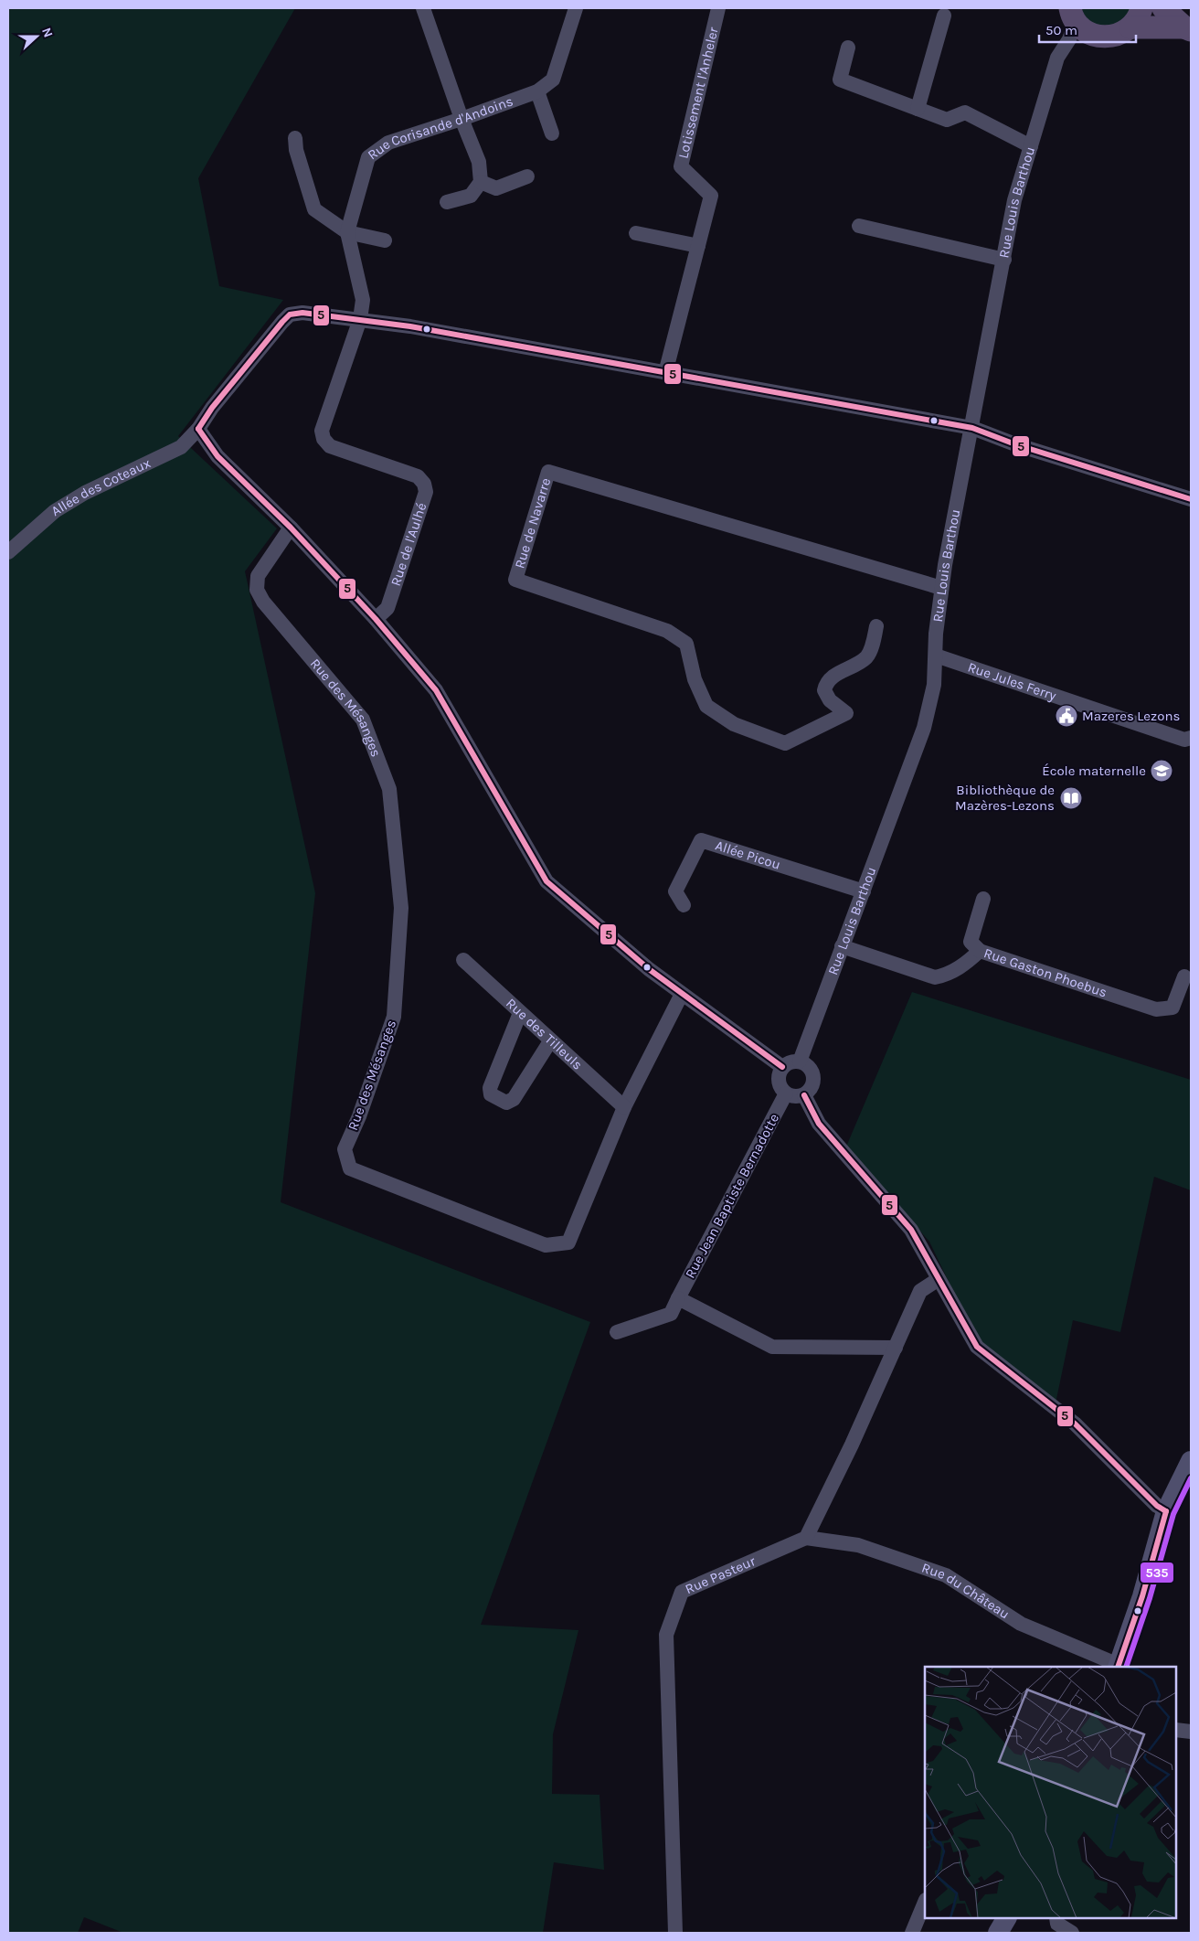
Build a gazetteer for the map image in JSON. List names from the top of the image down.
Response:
{
  "streets": {
    "street": [
      "Lotissement l'Anheler",
      "Rue Corisande d'Andoins",
      "Rue Louis Barthou",
      "Allée des Coteaux",
      "Rue de Navarre",
      "Rue de l'Aulhé",
      "Rue Jules Ferry",
      "Rue des Mésanges",
      "Allée Picou",
      "Rue Gaston Phoebus",
      "Rue des Tilleuls",
      "Rue Jean Baptiste Bernadotte",
      "Rue Pasteur",
      "Rue du Château"
    ]
  },
  "crossings": [
    ["Rue Corisande d'Andoins", "Allée des Coteaux"],
    ["Rue Corisande d'Andoins", "Rue de l'Aulhé"],
    ["Rue Louis Barthou", "Rue de Navarre"],
    ["Rue Louis Barthou", "Rue Jules Ferry"],
    ["Rue Louis Barthou", "Allée Picou"],
    ["Rue Louis Barthou", "Rue Gaston Phoebus"],
    ["Rue Louis Barthou", "Rue Jean Baptiste Bernadotte"],
    ["Allée des Coteaux", "Rue de l'Aulhé"],
    ["Rue des Mésanges", "Rue des Tilleuls"],
    ["Rue Pasteur", "Rue du Château"]
  ],
  "places": {
    "public building": ["Mazeres Lezons"],
    "school or university": ["École maternelle"],
    "library": ["Bibliothèque de Mazères-Lezons"]
  },
  "lines": ["transit line 5", "transit line 535"],
  "scale_bar": "50 m",
  "north": "right"
}
